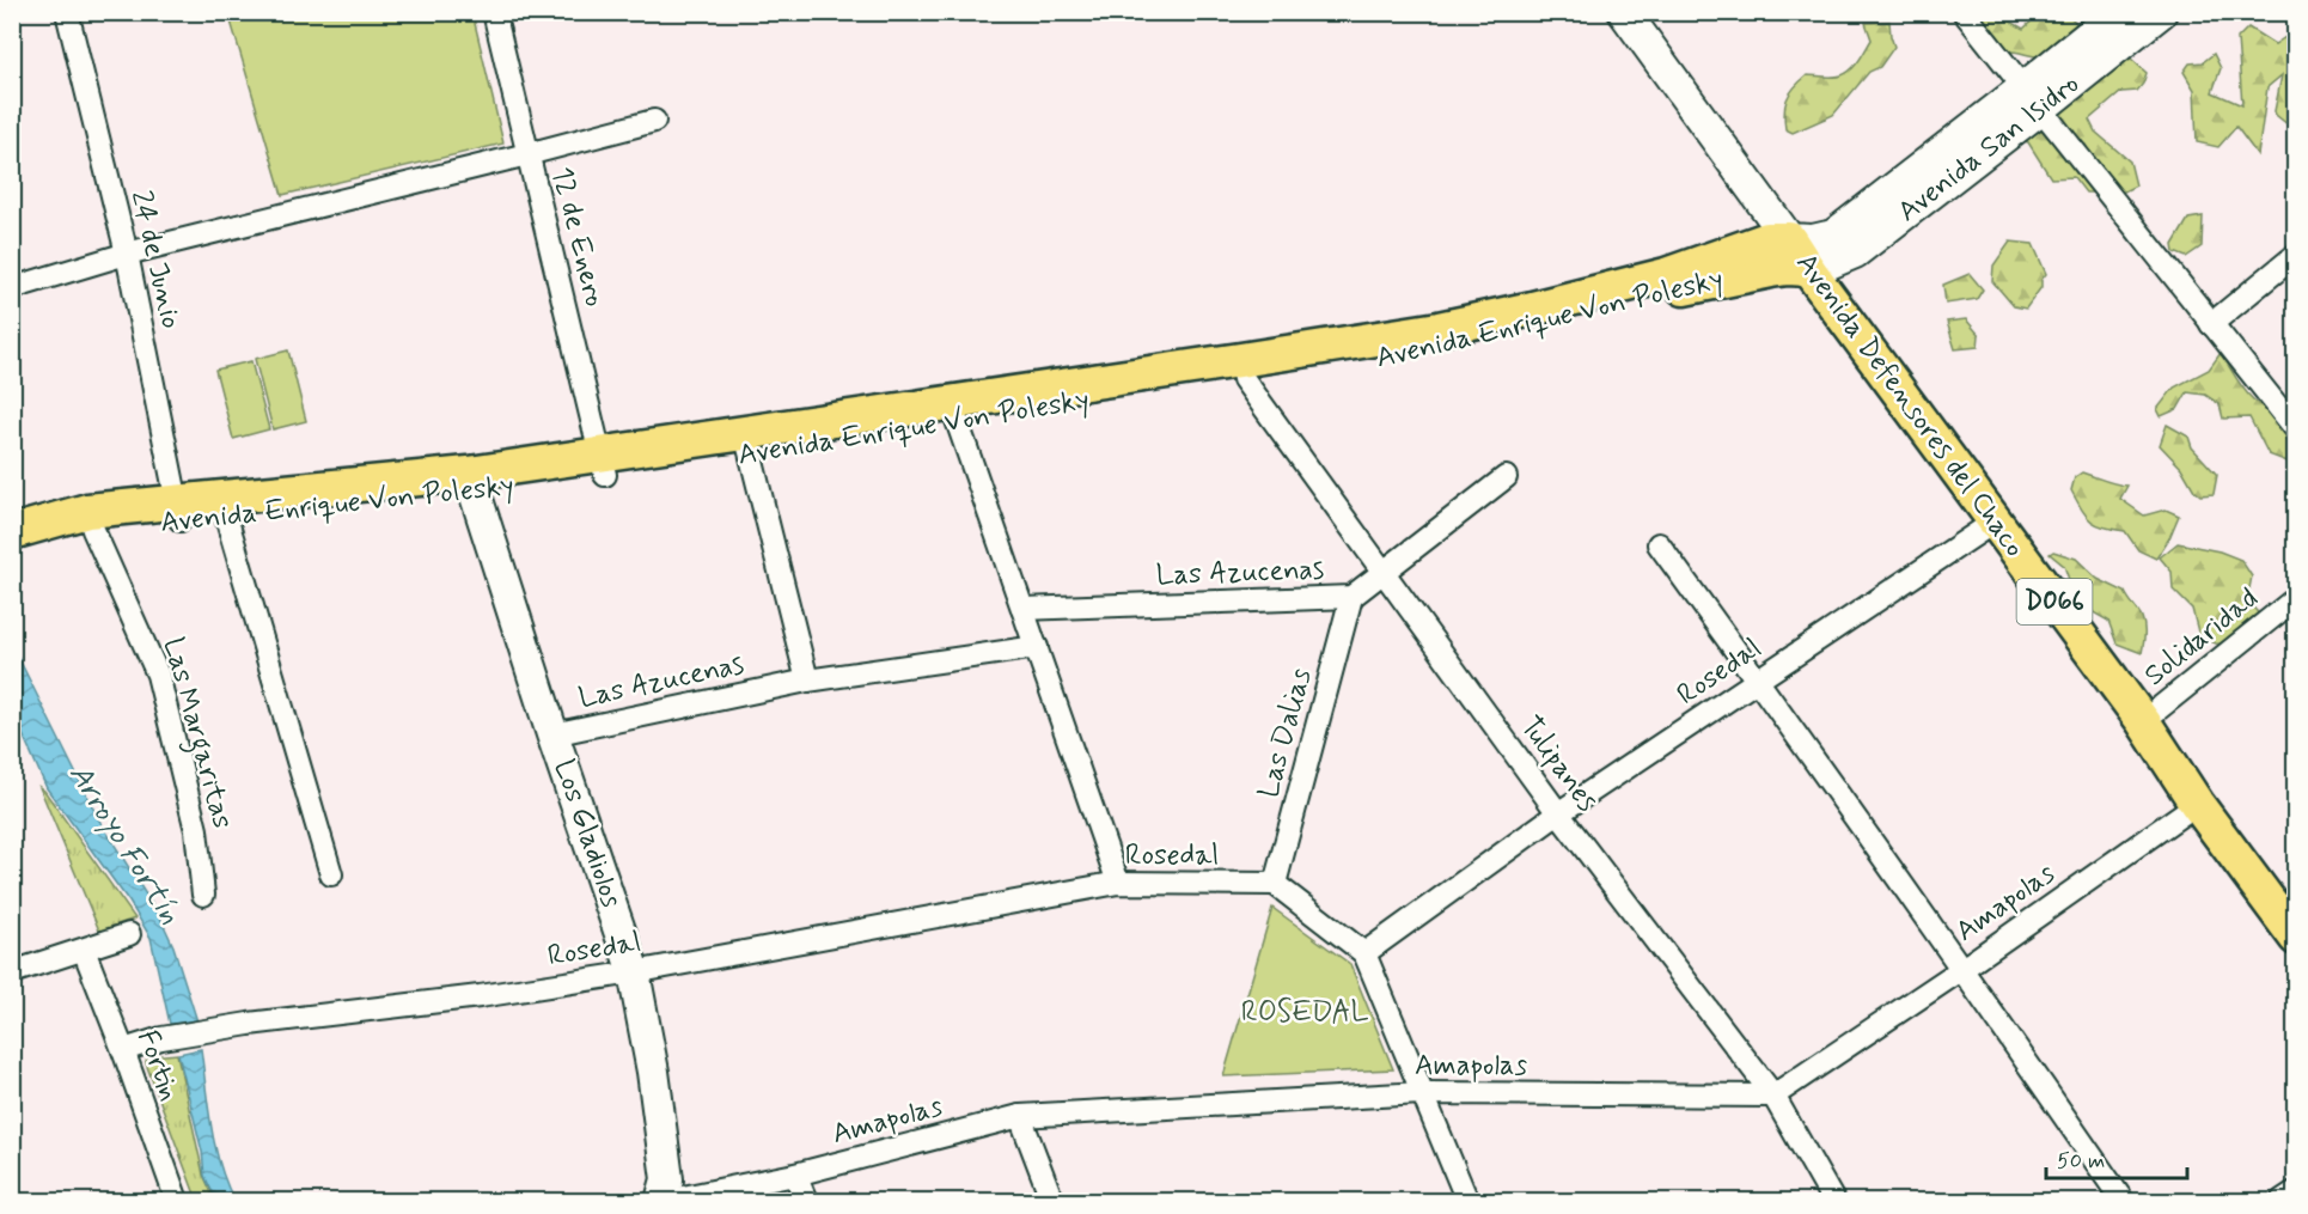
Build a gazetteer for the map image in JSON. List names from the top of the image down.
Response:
{
  "streets": {
    "main road": [
      "Avenida San Isidro",
      "Avenida Enrique Von Polesky",
      "Avenida Defensores del Chaco",
      "D066",
      "Los Gladiolos"
    ],
    "street": [
      "12 de Enero",
      "24 de Junio",
      "Las Azucenas",
      "Solidaridad",
      "Rosedal",
      "Las Margaritas",
      "Las Dalias",
      "Tulipanes",
      "Amapolas",
      "Fortin"
    ]
  },
  "crossings": [
    ["Avenida San Isidro", "Avenida Enrique Von Polesky"],
    ["Avenida San Isidro", "Avenida Defensores del Chaco"],
    ["12 de Enero", "Avenida Enrique Von Polesky"],
    ["24 de Junio", "Avenida Enrique Von Polesky"],
    ["Avenida Enrique Von Polesky", "Avenida Defensores del Chaco"],
    ["Avenida Enrique Von Polesky", "Las Margaritas"],
    ["Avenida Enrique Von Polesky", "Tulipanes"],
    ["Avenida Enrique Von Polesky", "Los Gladiolos"],
    ["Avenida Defensores del Chaco", "Solidaridad"],
    ["Avenida Defensores del Chaco", "Rosedal"],
    ["Avenida Defensores del Chaco", "Amapolas"],
    ["Las Azucenas", "Las Dalias"],
    ["Las Azucenas", "Tulipanes"],
    ["Las Azucenas", "Los Gladiolos"],
    ["Rosedal", "Las Dalias"],
    ["Rosedal", "Tulipanes"],
    ["Rosedal", "Los Gladiolos"],
    ["Rosedal", "Fortin"],
    ["Tulipanes", "Amapolas"],
    ["Los Gladiolos", "Amapolas"]
  ],
  "water": ["Arroyo Fortín"],
  "parks": ["ROSEDAL"],
  "scale_bar": "50 m"
}
